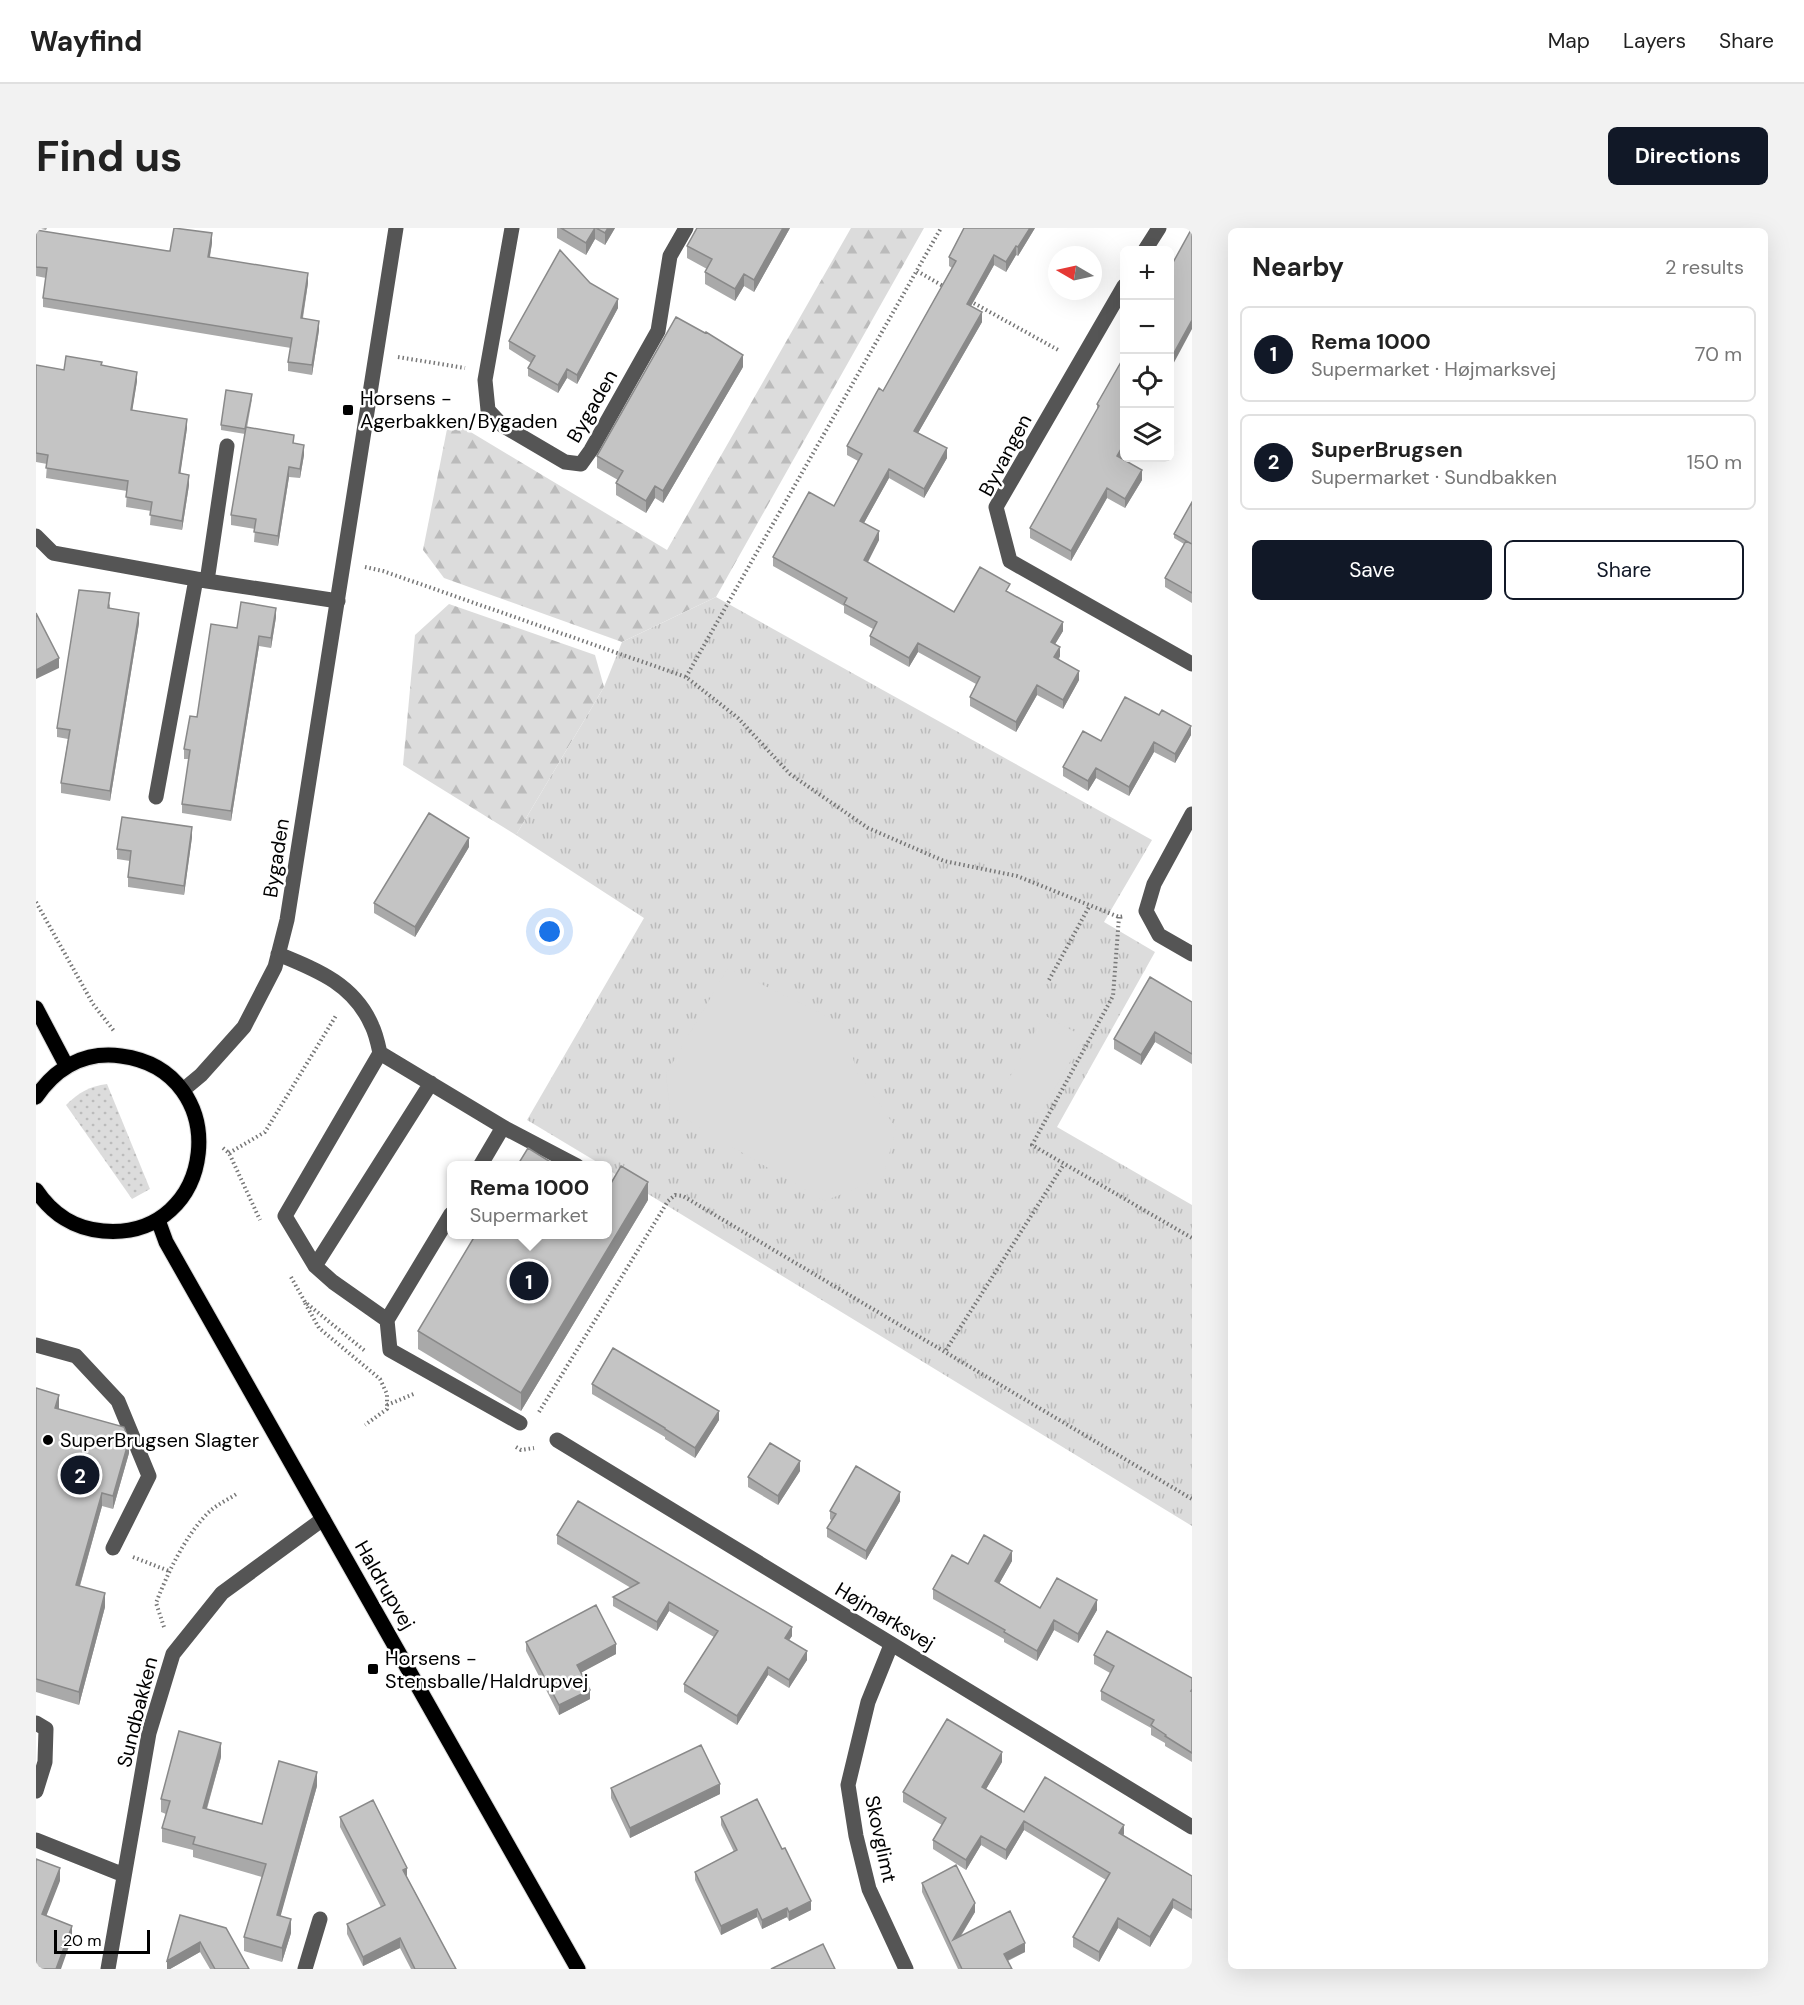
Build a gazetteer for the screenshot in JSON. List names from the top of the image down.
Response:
{
  "streets": {
    "main road": ["Haldrupvej"],
    "street": [
      "Bygaden",
      "Byvangen",
      "Højmarksvej",
      "Sundbakken",
      "Skovglimt"
    ]
  },
  "crossings": [
    ["Haldrupvej", "Sundbakken"],
    ["Højmarksvej", "Skovglimt"]
  ],
  "places": {
    "transit": ["Horsens - Agerbakken/Bygaden", "Horsens - Stensballe/Haldrupvej"],
    "other": ["SuperBrugsen Slagter"]
  },
  "scale_bar": "20 m",
  "north": "left",
  "page": {
    "header": "Wayfind",
    "nav": ["Map", "Layers", "Share"],
    "buttons": [
      "Directions",
      ["Save", "Share"]
    ],
    "title": "Find us",
    "heading": ["Nearby", "2 results"],
    "map_buttons": ["+", "−"],
    "list": [
      {
        "mark": "1",
        "name": "Rema 1000",
        "note": "Supermarket · Højmarksvej",
        "value": "70 m"
      },
      {
        "mark": "2",
        "name": "SuperBrugsen",
        "note": "Supermarket · Sundbakken",
        "value": "150 m"
      }
    ],
    "popup": ["Rema 1000", "Supermarket"],
    "pins": ["1", "2"],
    "scale": "20 m"
  }
}
